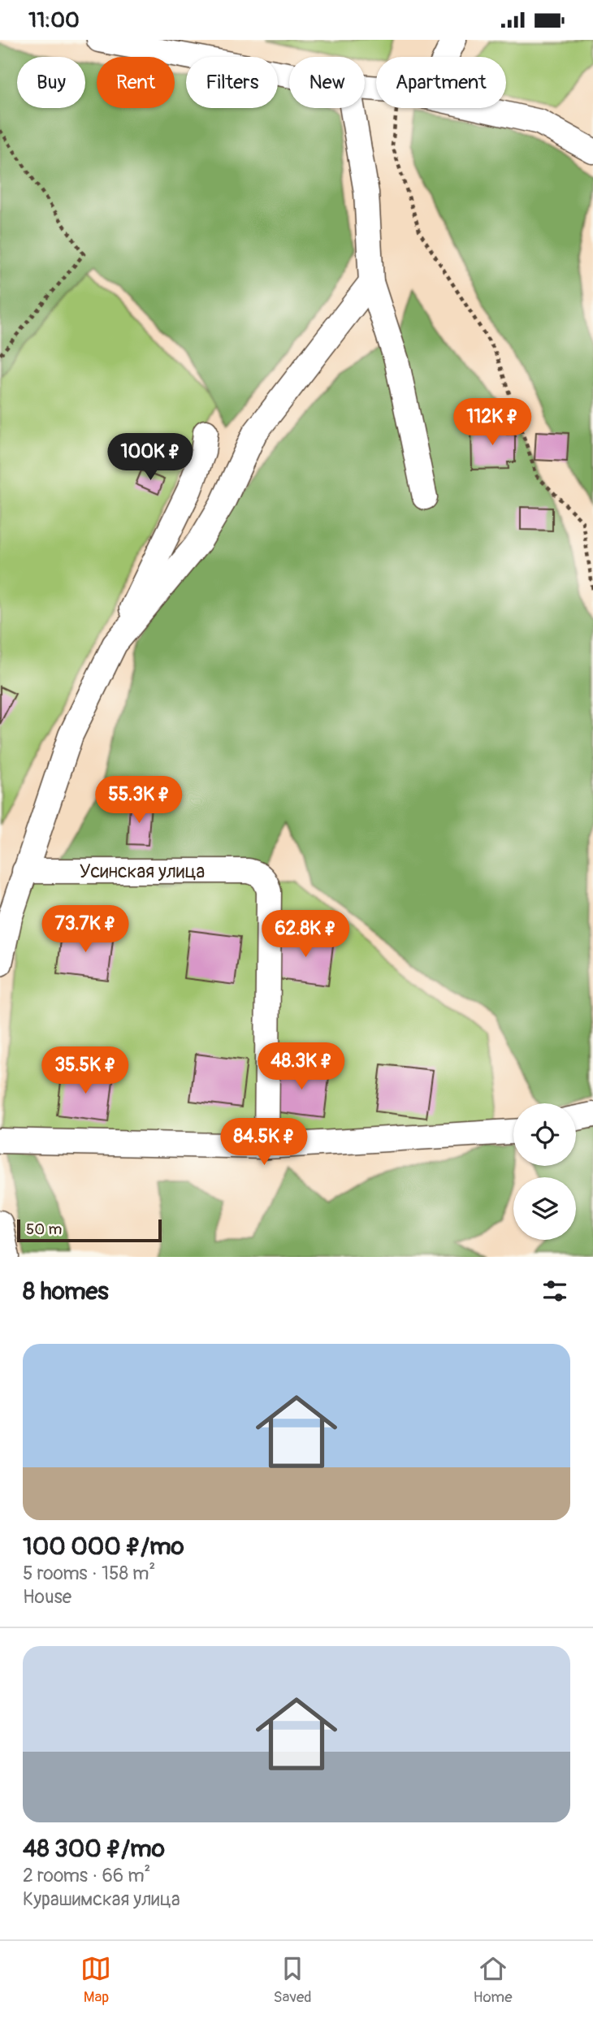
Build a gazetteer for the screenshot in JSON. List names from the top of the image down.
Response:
{
  "streets": {
    "street": ["Усинская улица"]
  },
  "scale_bar": "50 m",
  "page": {
    "status": "11:00",
    "chip": [
      "Buy",
      "Rent",
      "Filters",
      "New",
      "Apartment"
    ],
    "price": [
      "112K ₽",
      "100K ₽",
      "55.3K ₽",
      "73.7K ₽",
      "62.8K ₽",
      "48.3K ₽",
      "35.5K ₽",
      "84.5K ₽"
    ],
    "scale": "50 m",
    "heading": "8 homes",
    "list": [
      {
        "name": "100 000 ₽/mo",
        "note": "5 rooms · 158 m² · House"
      },
      {
        "name": "48 300 ₽/mo",
        "note": "2 rooms · 66 m² · Курашимская улица"
      }
    ],
    "tabs": ["Map", "Saved", "Home"]
  }
}
